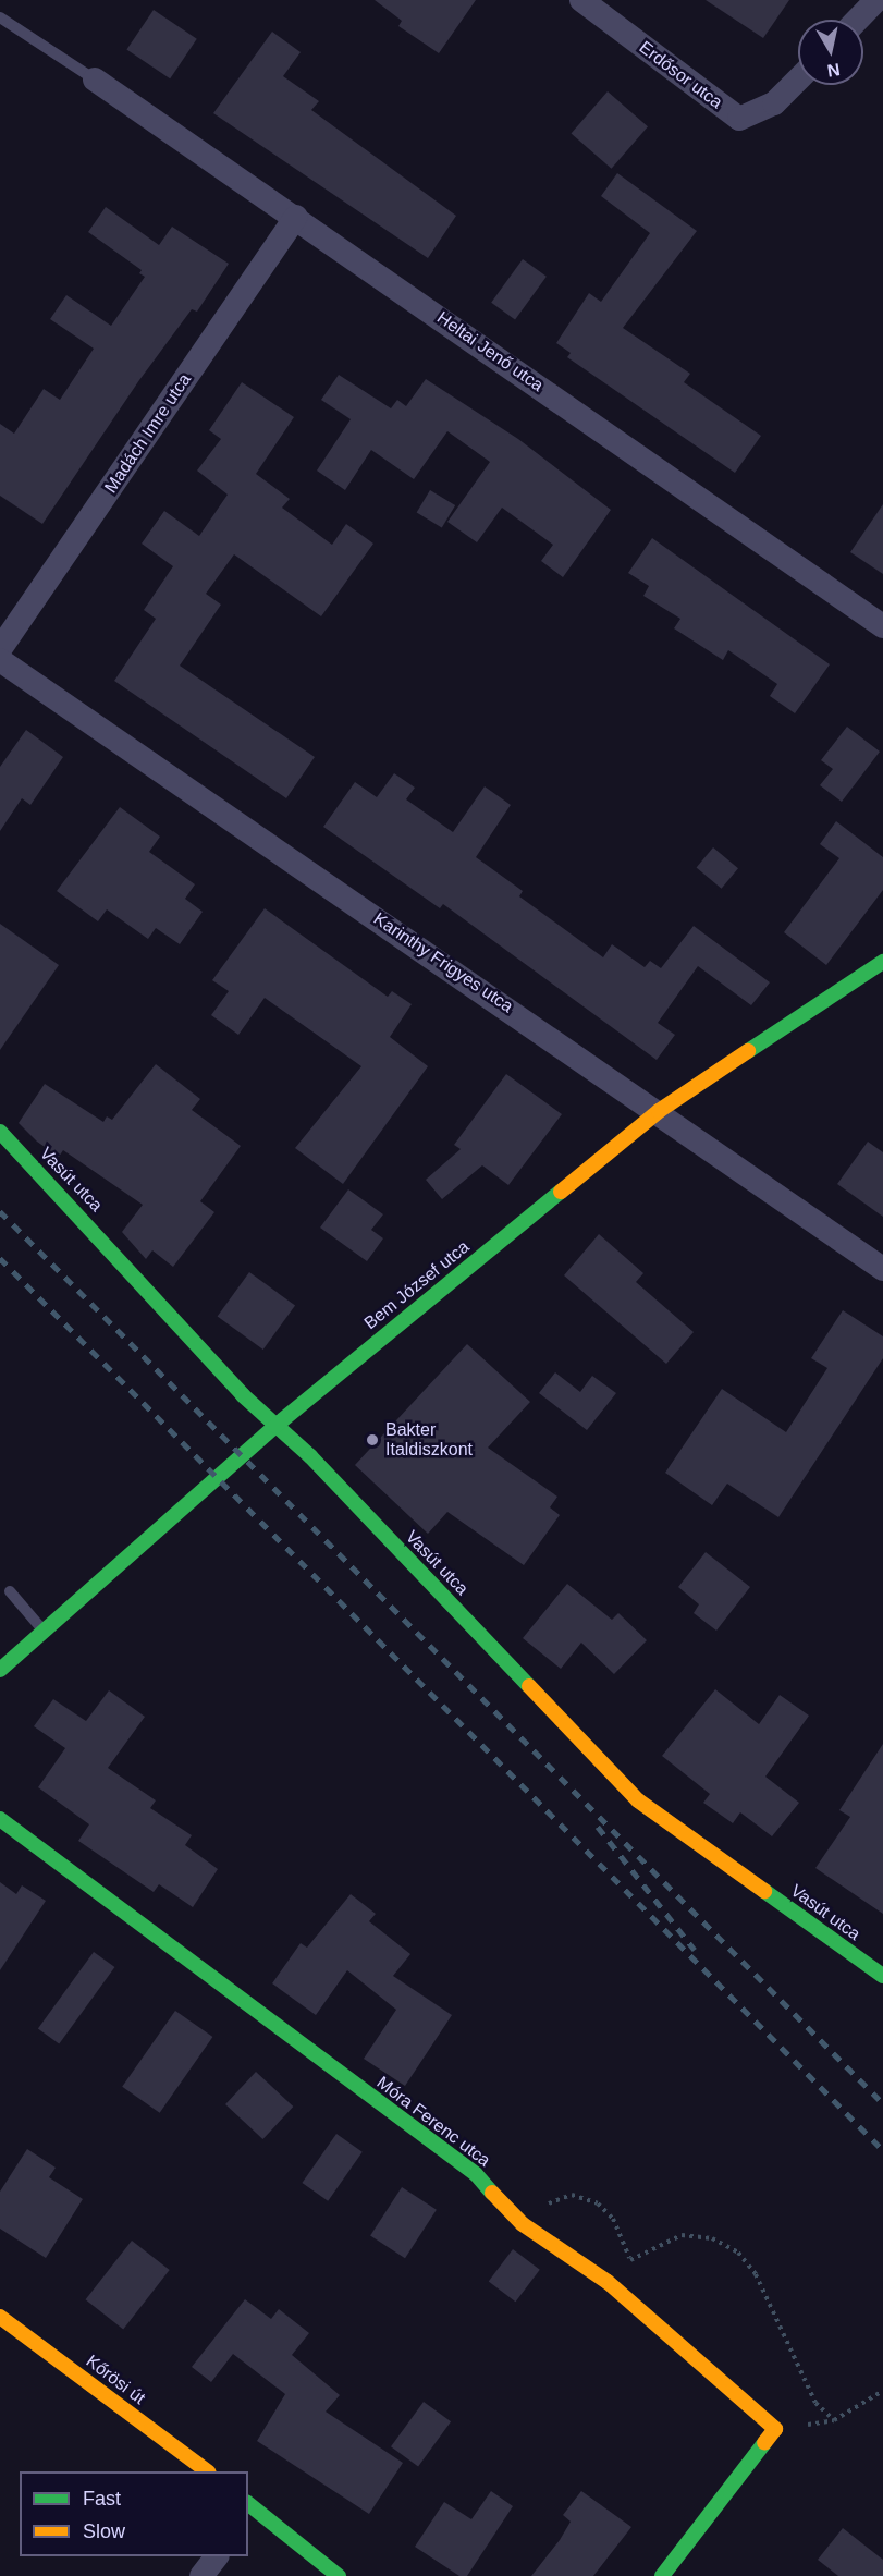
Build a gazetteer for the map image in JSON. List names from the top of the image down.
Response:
{
  "streets": {
    "street": [
      "Erdősor utca",
      "Heltai Jenő utca",
      "Madách Imre utca",
      "Karinthy Frigyes utca",
      "Vasút utca",
      "Bem József utca",
      "Móra Ferenc utca",
      "Kőrösi út"
    ]
  },
  "crossings": [
    ["Heltai Jenő utca", "Madách Imre utca"],
    ["Karinthy Frigyes utca", "Bem József utca"],
    ["Vasút utca", "Bem József utca"]
  ],
  "places": ["Bakter Italdiszkont"],
  "legend": ["Fast", "Slow"],
  "north": "bottom"
}
